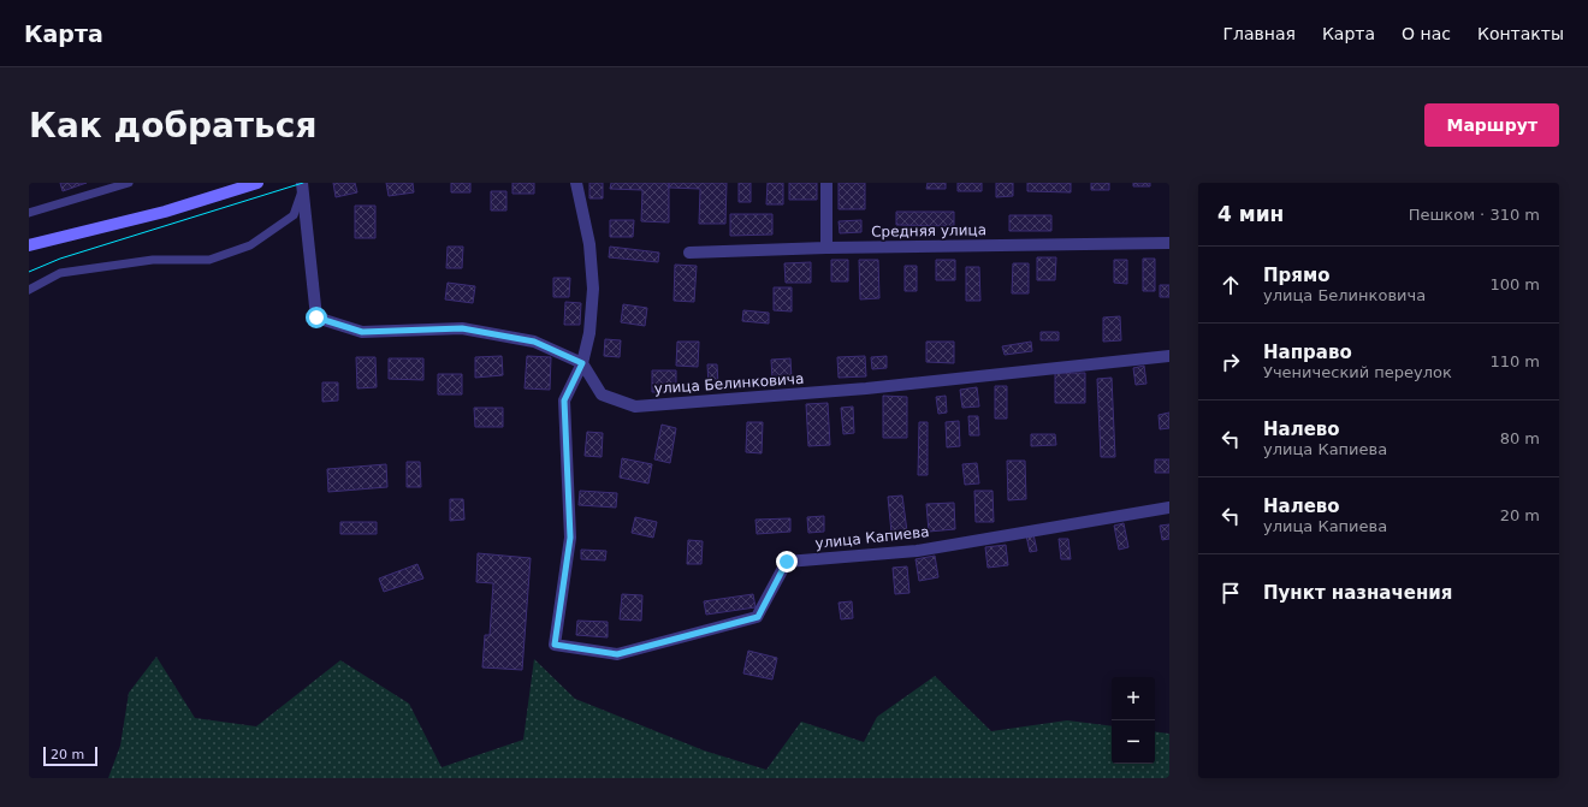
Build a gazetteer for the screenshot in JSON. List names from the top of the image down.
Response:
{
  "streets": {
    "street": ["Средняя улица", "улица Белинковича", "улица Капиева"]
  },
  "crossings": [
    ["улица Белинковича", "улица Капиева"]
  ],
  "scale_bar": "20 m",
  "page": {
    "header": "Карта",
    "nav": [
      "Главная",
      "Карта",
      "О нас",
      "Контакты"
    ],
    "buttons": "Маршрут",
    "title": "Как добраться",
    "heading": ["4 мин", "Пешком · 310 m"],
    "list": [
      ["Прямо", "улица Белинковича", "100 m"],
      ["Направо", "Ученический переулок", "110 m"],
      ["Налево", "улица Капиева", "80 m"],
      ["Налево", "улица Капиева", "20 m"],
      "Пункт назначения"
    ],
    "map_buttons": ["+", "−"],
    "scale": "20 m"
  }
}
